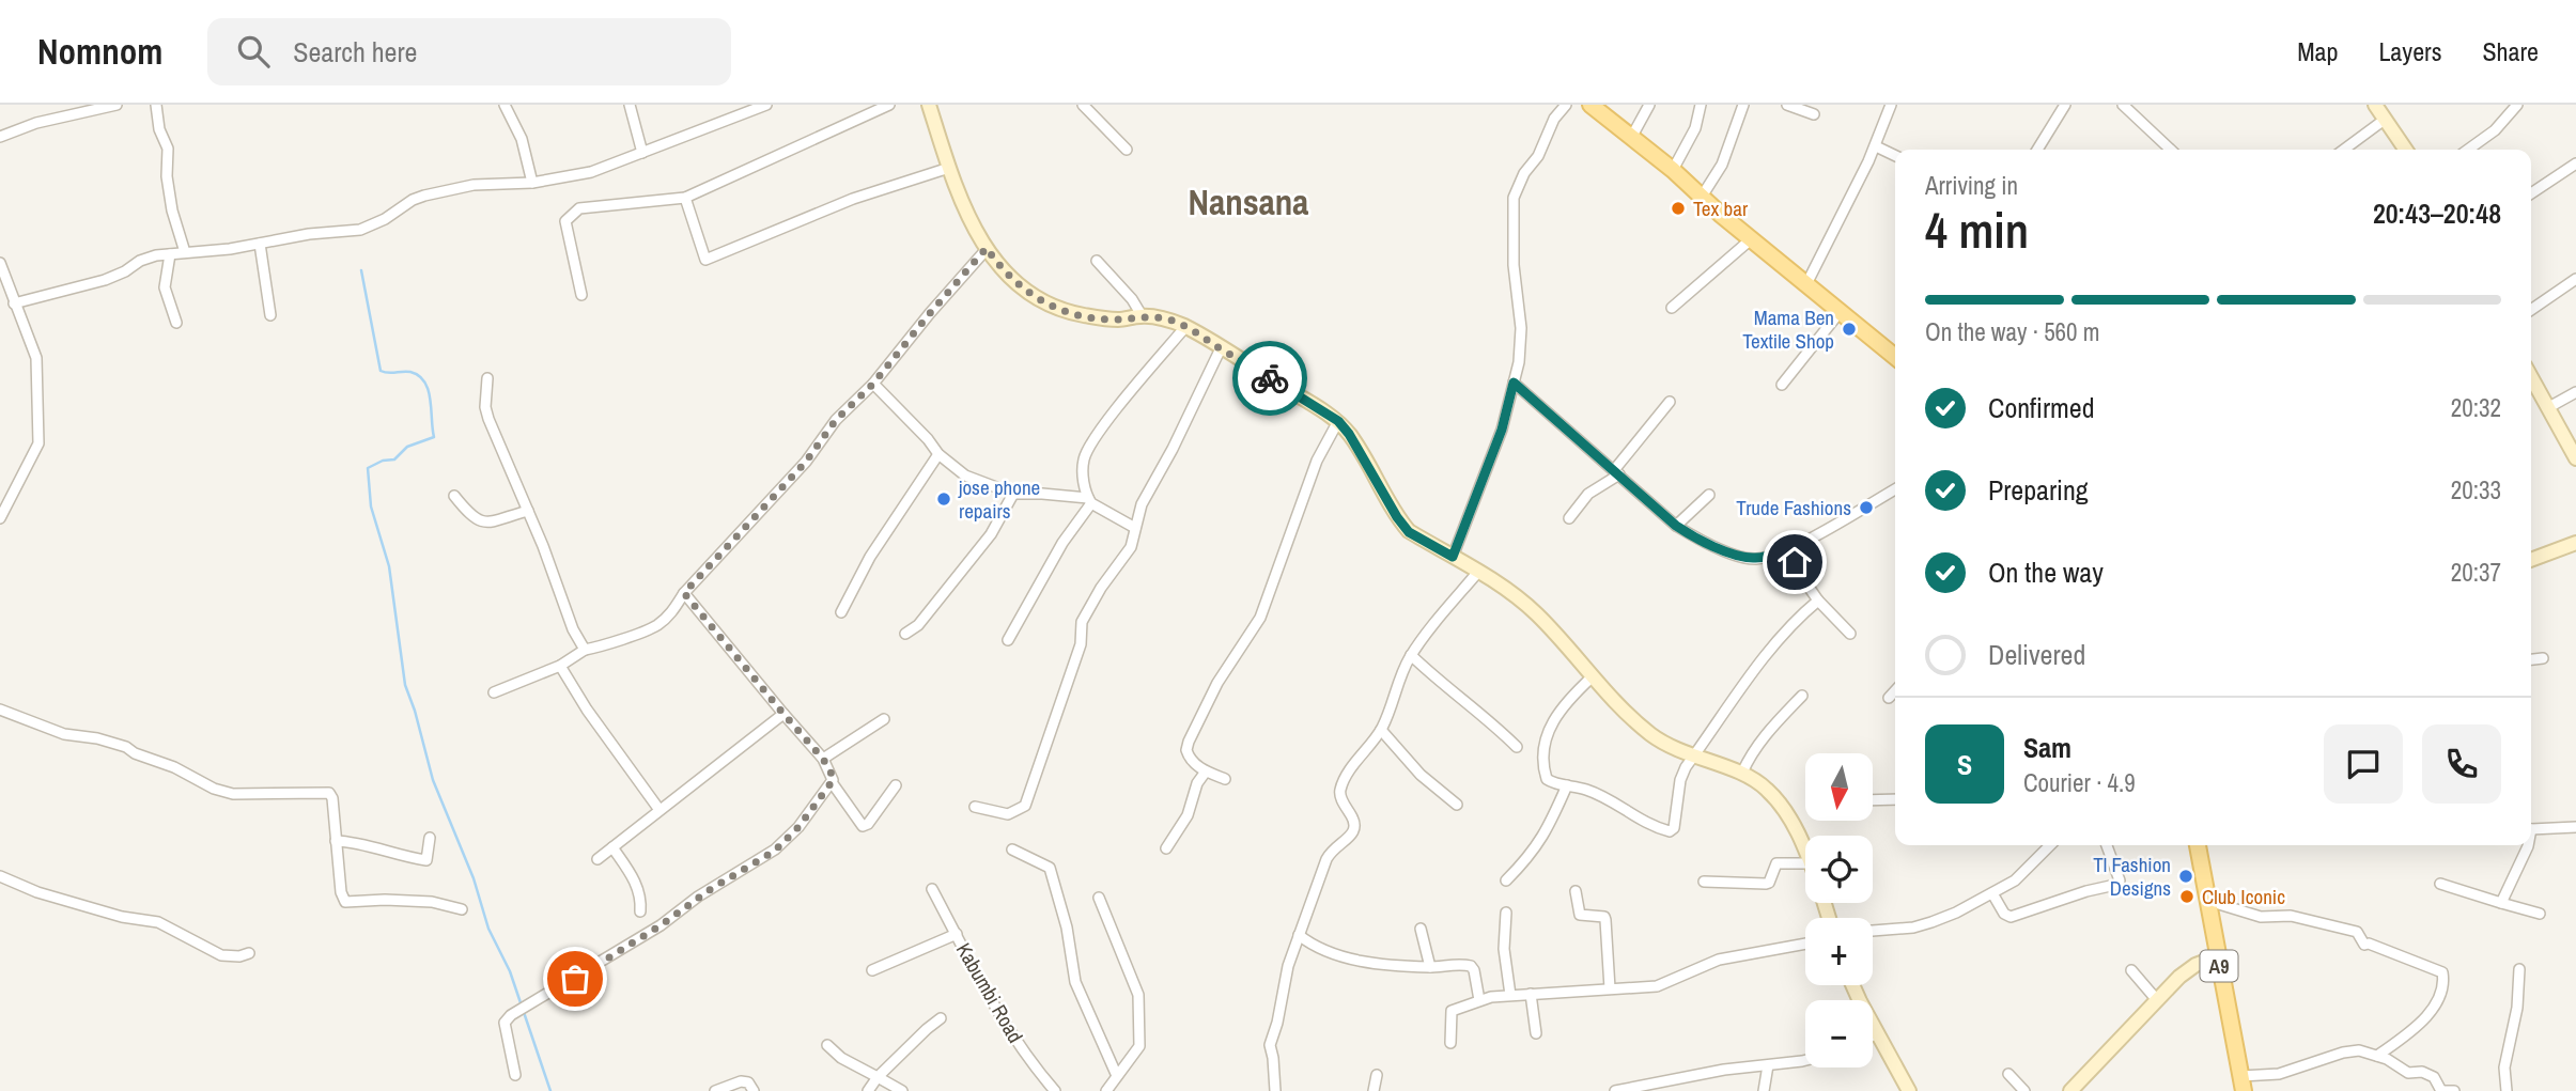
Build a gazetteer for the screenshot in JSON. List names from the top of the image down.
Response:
{
  "streets": {
    "main road": ["A9"],
    "street": ["Kabumbi Road"]
  },
  "districts": ["Nansana"],
  "places": [
    "Tex bar",
    "Mama Ben Textile Shop",
    "jose phone repairs",
    "Trude Fashions",
    "Tl Fashion Designs",
    "Club Iconic"
  ],
  "north": "bottom",
  "page": {
    "header": "Nomnom",
    "search": "Search here",
    "nav": ["Map", "Layers", "Share"],
    "heading": ["4 min", "Arriving in", "20:43–20:48"],
    "panel": ["Sam", "Courier · 4.9"],
    "bar": "On the way · 560 m",
    "list": [
      ["Confirmed", "20:32"],
      ["Preparing", "20:33"],
      ["On the way", "20:37"],
      "Delivered"
    ],
    "round": "S",
    "map_buttons": ["+", "−"]
  }
}
